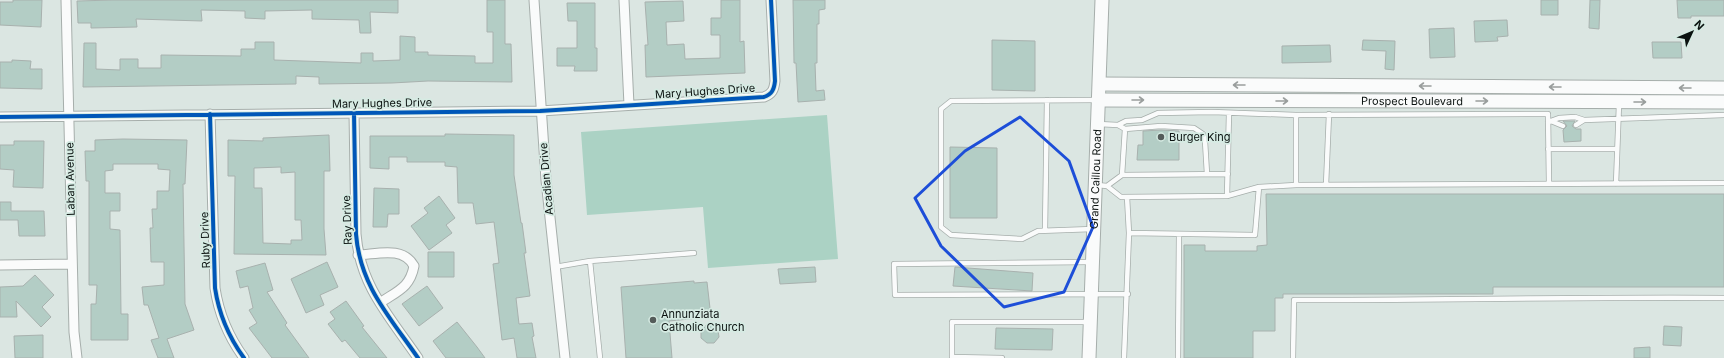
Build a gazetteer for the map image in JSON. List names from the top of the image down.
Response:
{
  "streets": {
    "main road": ["Prospect Boulevard", "Grand Caillou Road"],
    "street": [
      "Mary Hughes Drive",
      "Laban Avenue",
      "Acadian Drive",
      "Ray Drive",
      "Ruby Drive"
    ]
  },
  "crossings": [
    ["Mary Hughes Drive", "Laban Avenue"],
    ["Mary Hughes Drive", "Acadian Drive"],
    ["Mary Hughes Drive", "Ray Drive"],
    ["Mary Hughes Drive", "Ruby Drive"],
    ["Prospect Boulevard", "Grand Caillou Road"]
  ],
  "places": ["Burger King", "Annunziata Catholic Church"],
  "north": "top right"
}
